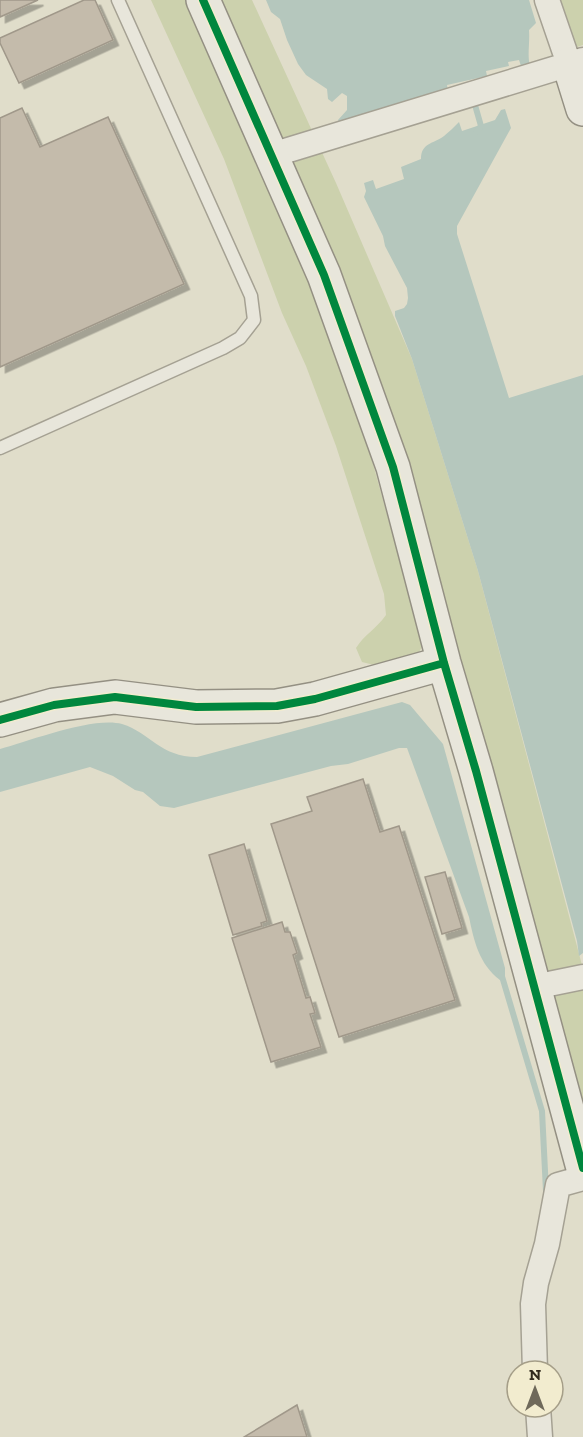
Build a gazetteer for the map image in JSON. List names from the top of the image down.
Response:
{
  "north": "top"
}
